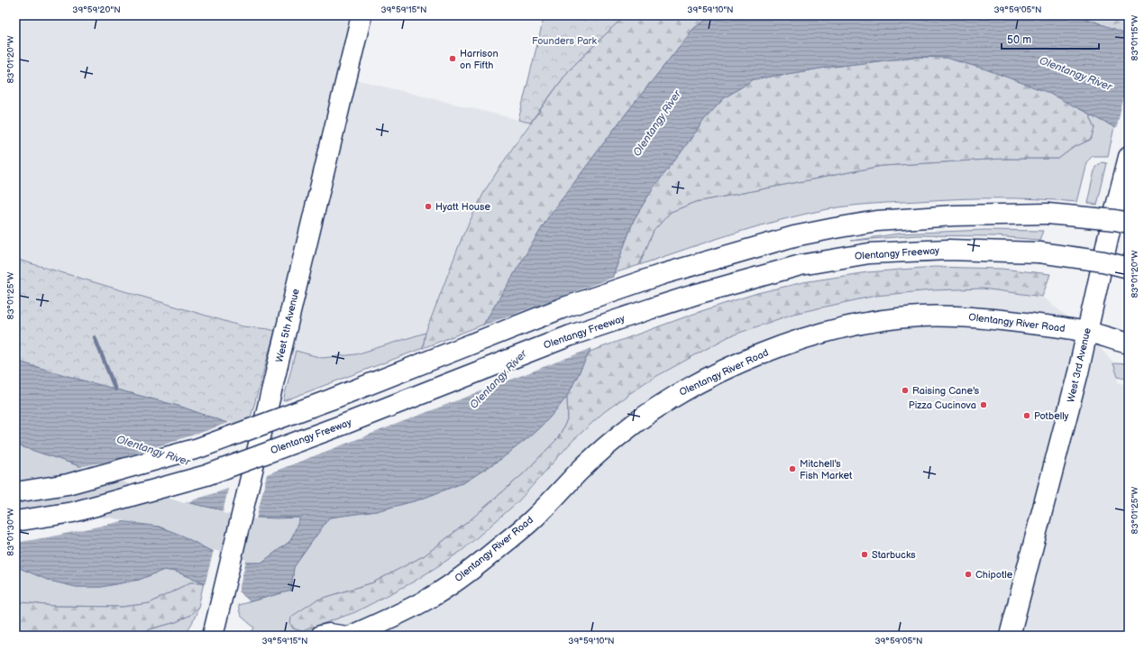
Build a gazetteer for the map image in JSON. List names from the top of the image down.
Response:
{
  "streets": {
    "main road": [
      "Olentangy Freeway",
      "Olentangy River Road",
      "West 5th Avenue",
      "West 3rd Avenue"
    ]
  },
  "crossings": [
    ["Olentangy River Road", "West 3rd Avenue"]
  ],
  "water": ["Olentangy River"],
  "parks": ["Founders Park"],
  "places": [
    "Harrison on Fifth",
    "Hyatt House",
    "Raising Cane's",
    "Pizza Cucinova",
    "Potbelly",
    "Mitchell's Fish Market",
    "Starbucks",
    "Chipotle"
  ],
  "scale_bar": "50 m",
  "coordinates": [
    "39°59'20\"N",
    "39°59'15\"N",
    "39°59'10\"N",
    "39°59'05\"N",
    "83°01'15\"W",
    "83°01'20\"W",
    "83°01'25\"W",
    "83°01'30\"W"
  ]
}
